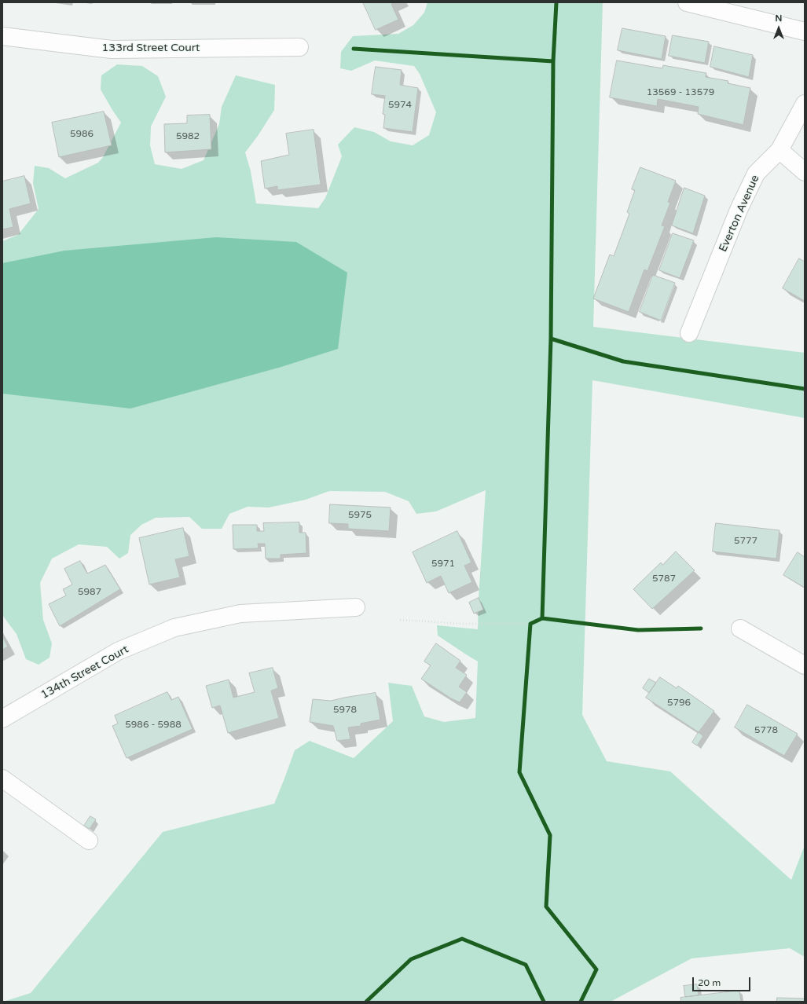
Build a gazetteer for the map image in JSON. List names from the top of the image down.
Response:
{
  "streets": {
    "street": ["133rd Street Court", "Everton Avenue", "134th Street Court"]
  },
  "house_numbers": [
    "13569 - 13579",
    "5974",
    "5986",
    "5982",
    "5975",
    "5777",
    "5971",
    "5787",
    "5987",
    "5796",
    "5978",
    "5986 - 5988",
    "5778"
  ],
  "scale_bar": "20 m",
  "north": "top"
}
